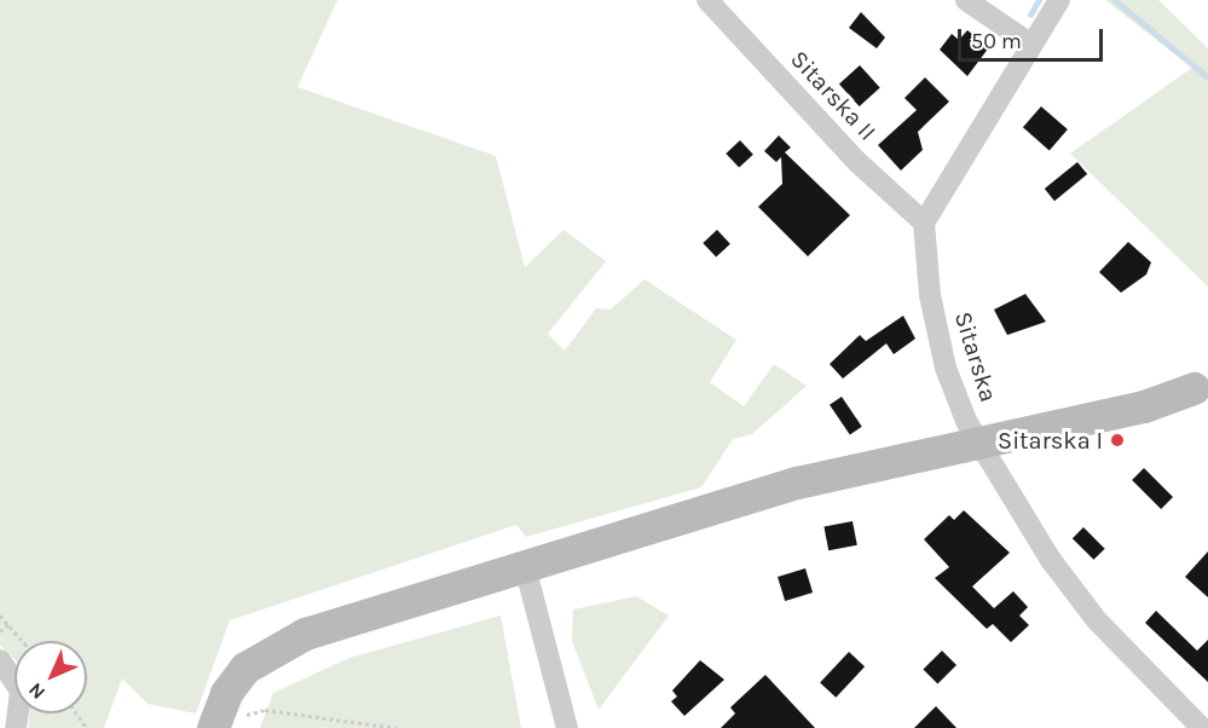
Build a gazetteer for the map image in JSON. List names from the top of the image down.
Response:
{
  "streets": {
    "street": ["Sitarska II", "Sitarska"]
  },
  "crossings": [
    ["Sitarska II", "Sitarska"]
  ],
  "places": ["Sitarska I"],
  "scale_bar": "50 m",
  "north": "bottom left"
}
